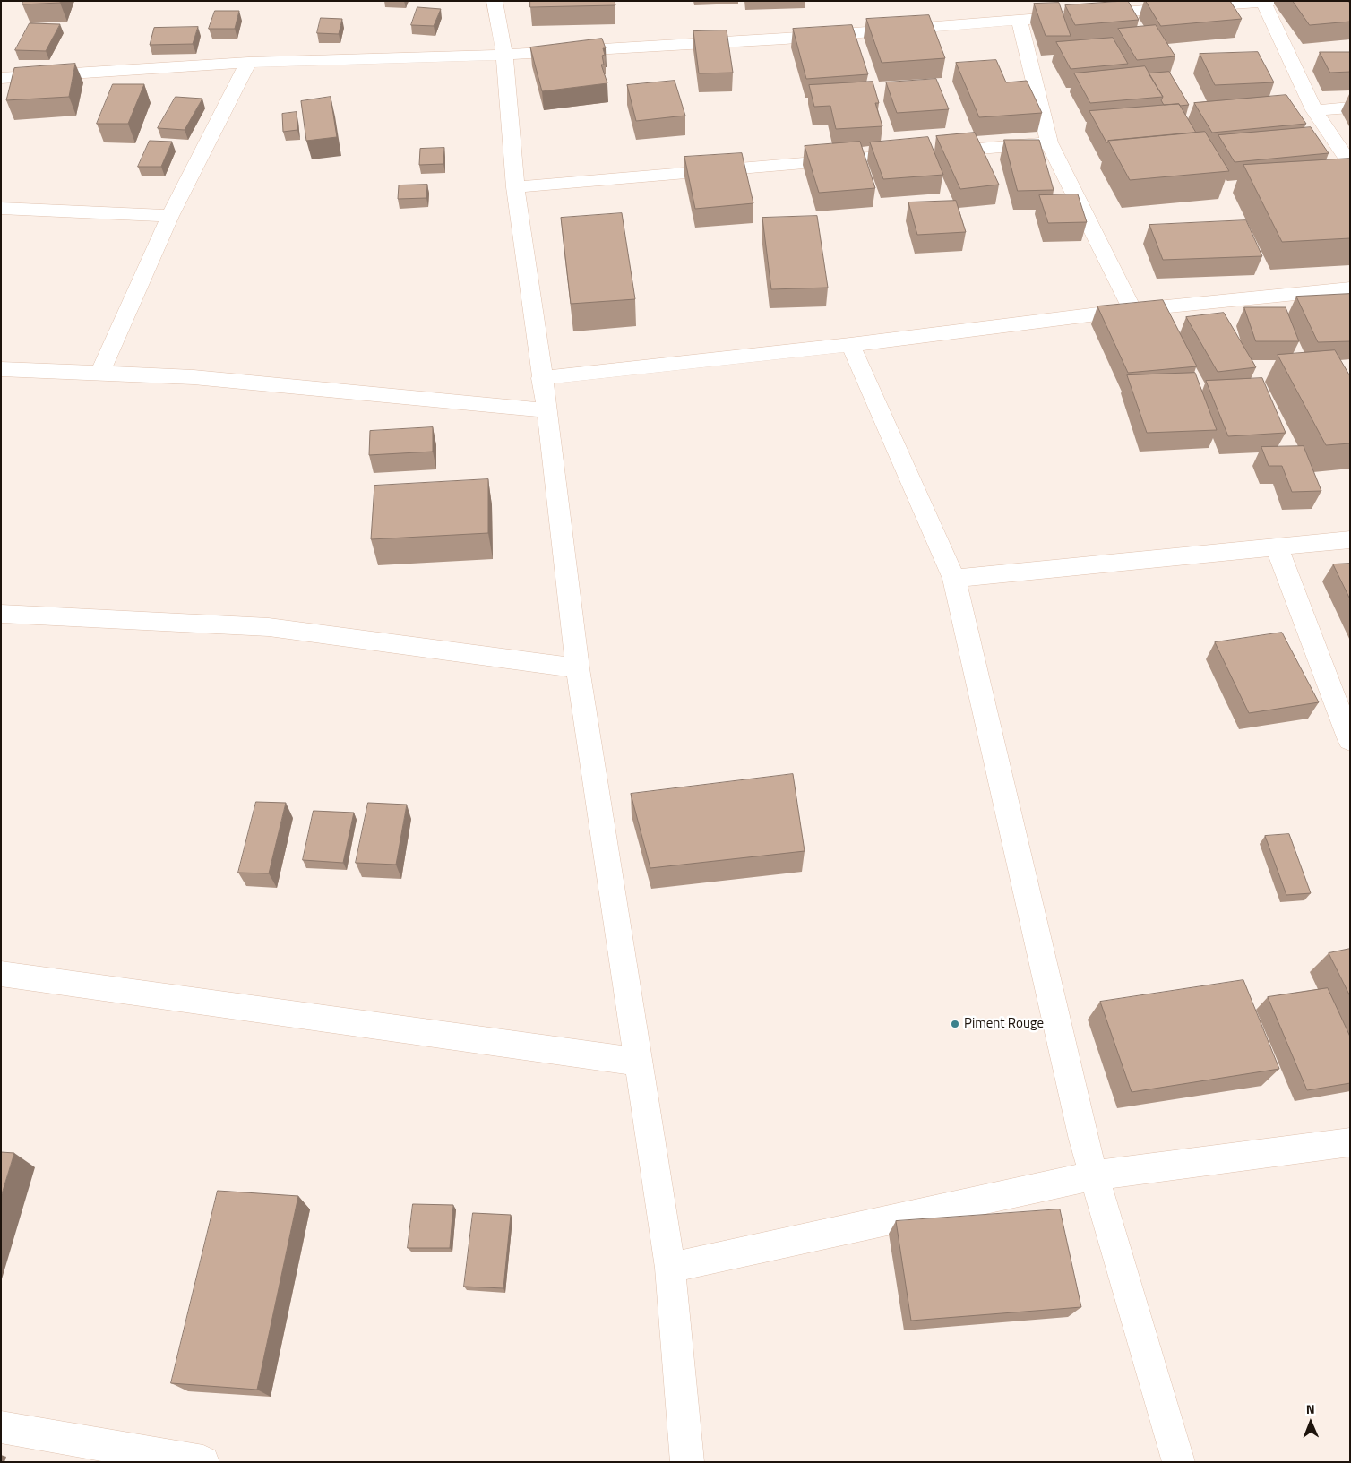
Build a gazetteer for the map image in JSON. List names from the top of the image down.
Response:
{
  "places": ["Piment Rouge"],
  "north": "top"
}
